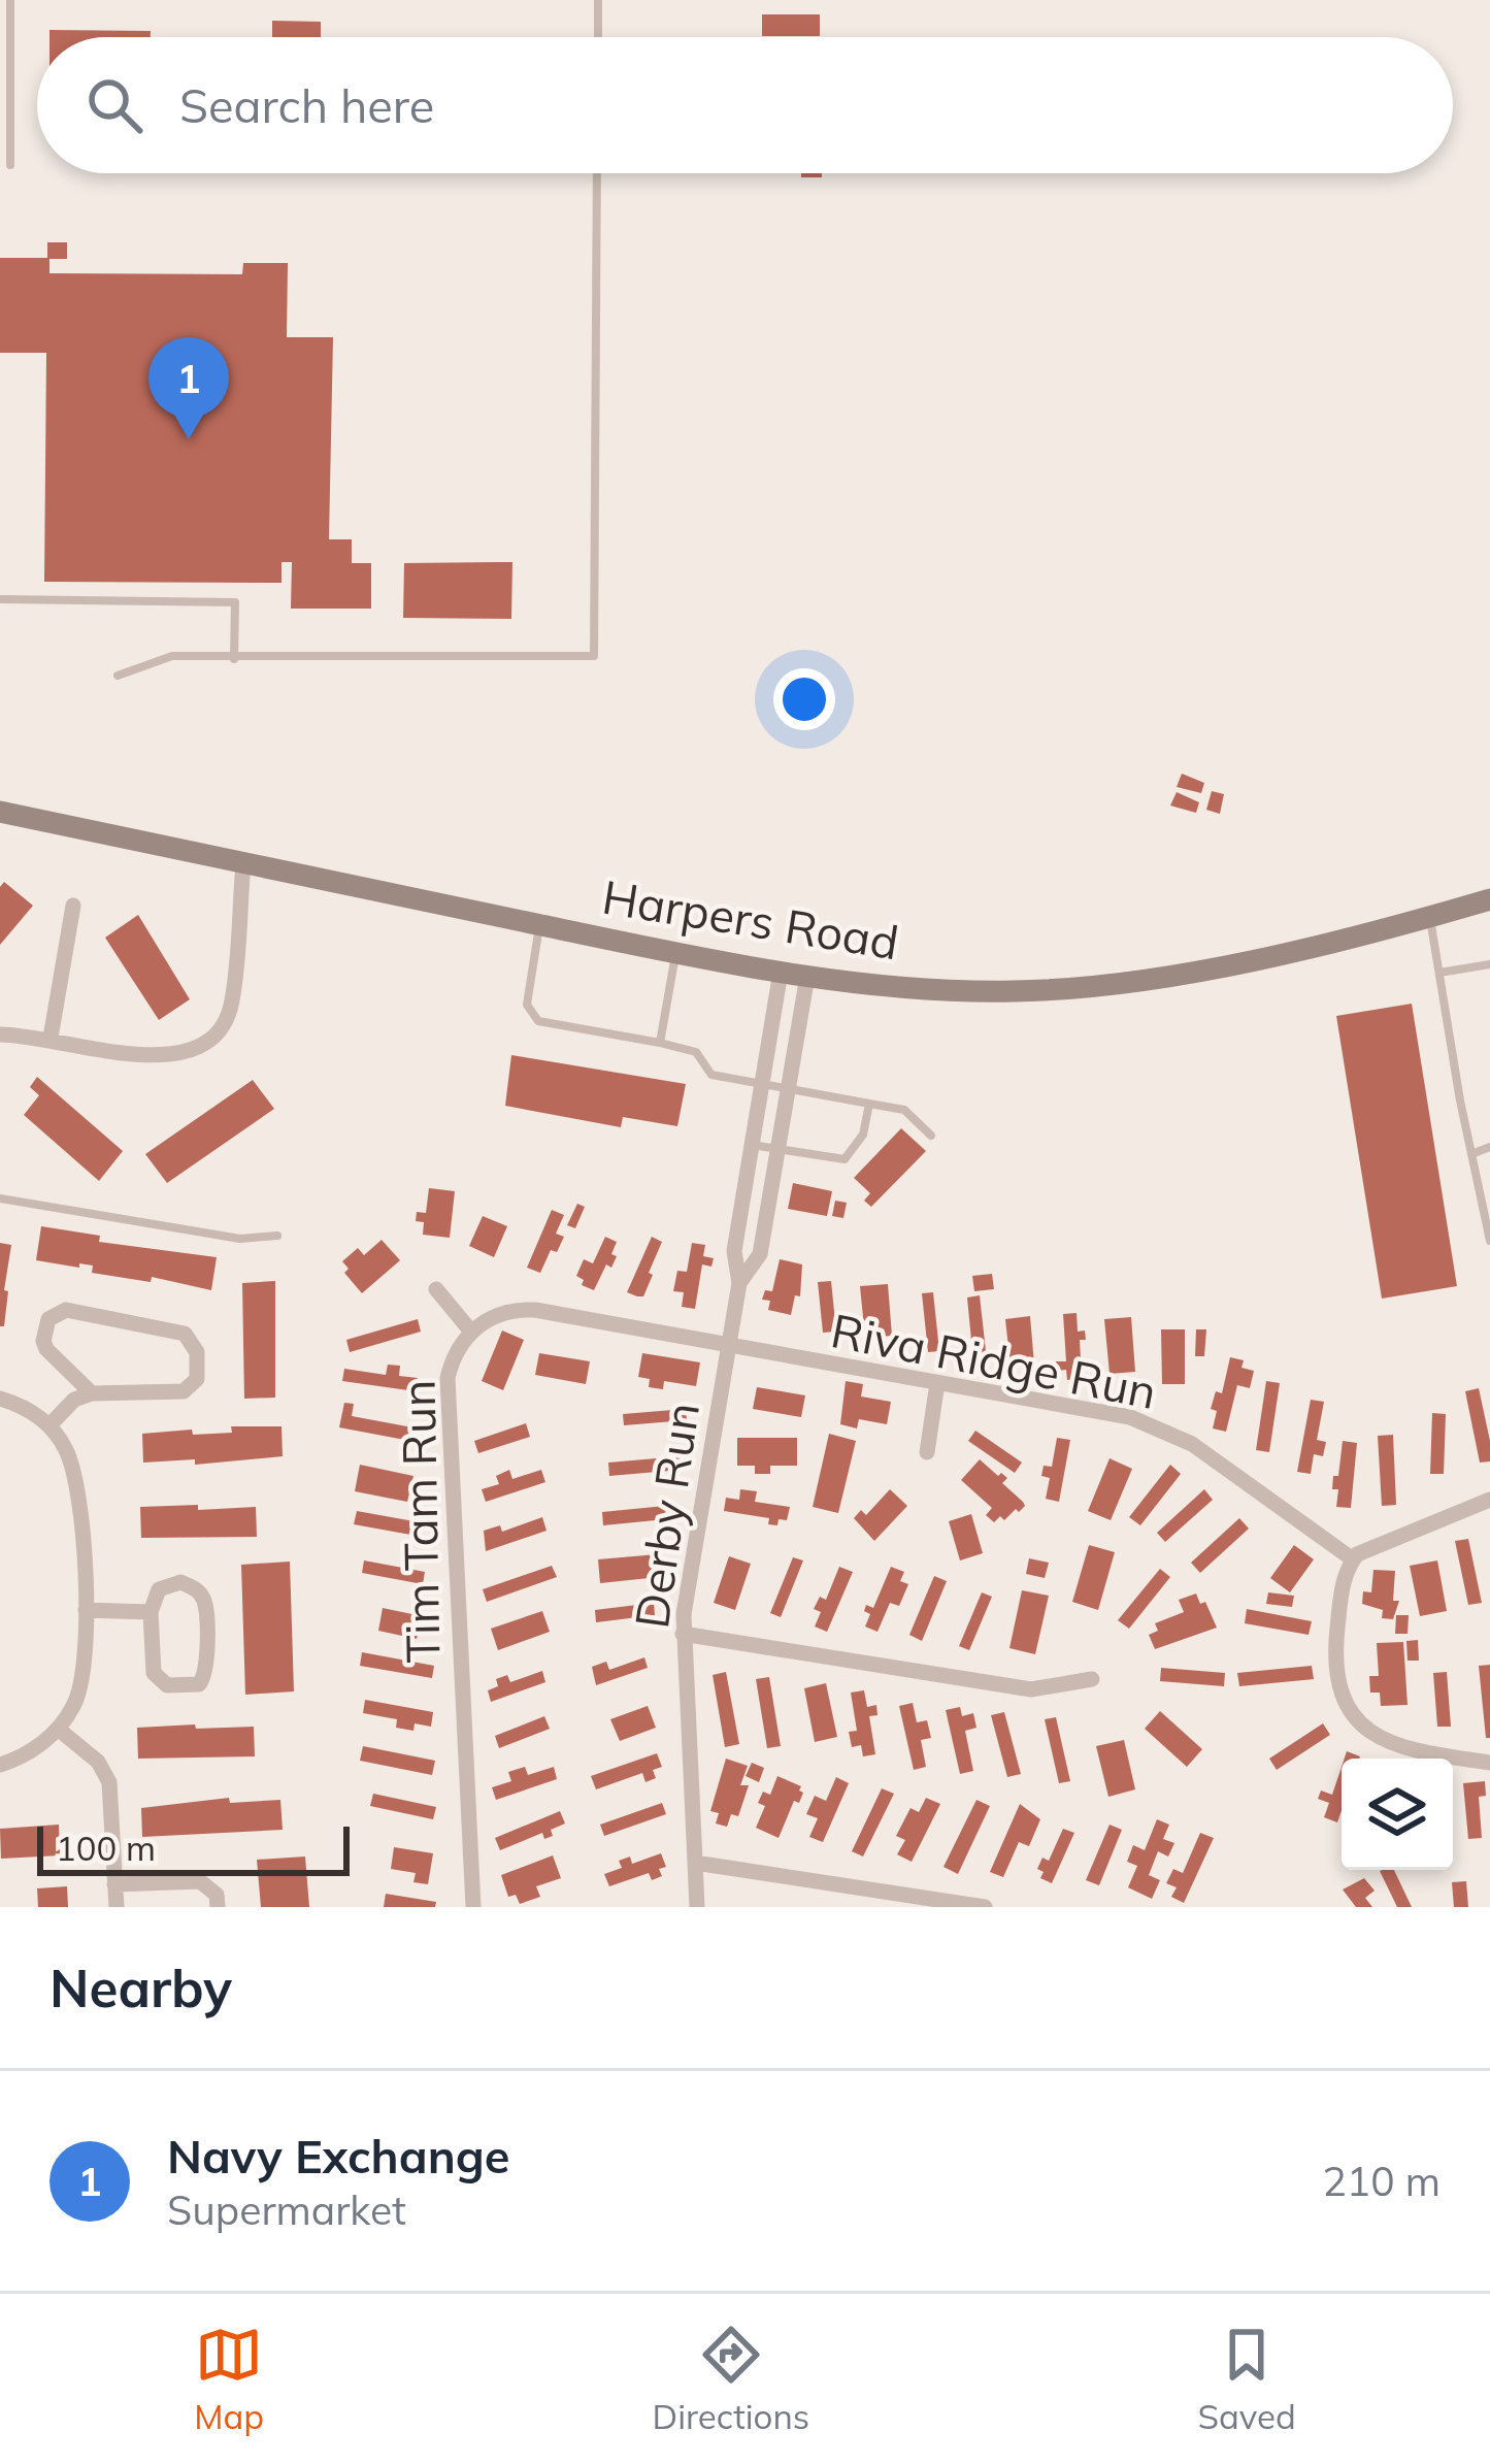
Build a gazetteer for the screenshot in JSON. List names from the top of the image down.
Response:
{
  "streets": {
    "street": [
      "Harpers Road",
      "Riva Ridge Run",
      "Derby Run",
      "Tim Tam Run"
    ]
  },
  "crossings": [
    ["Harpers Road", "Derby Run"],
    ["Riva Ridge Run", "Derby Run"],
    ["Riva Ridge Run", "Tim Tam Run"],
    ["Derby Run", "Tim Tam Run"]
  ],
  "scale_bar": "100 m",
  "page": {
    "search": "Search here",
    "pins": "1",
    "scale": "100 m",
    "heading": "Nearby",
    "list": [
      {
        "mark": "1",
        "name": "Navy Exchange",
        "note": "Supermarket",
        "value": "210 m"
      }
    ],
    "nav": ["Map", "Directions", "Saved"]
  }
}
